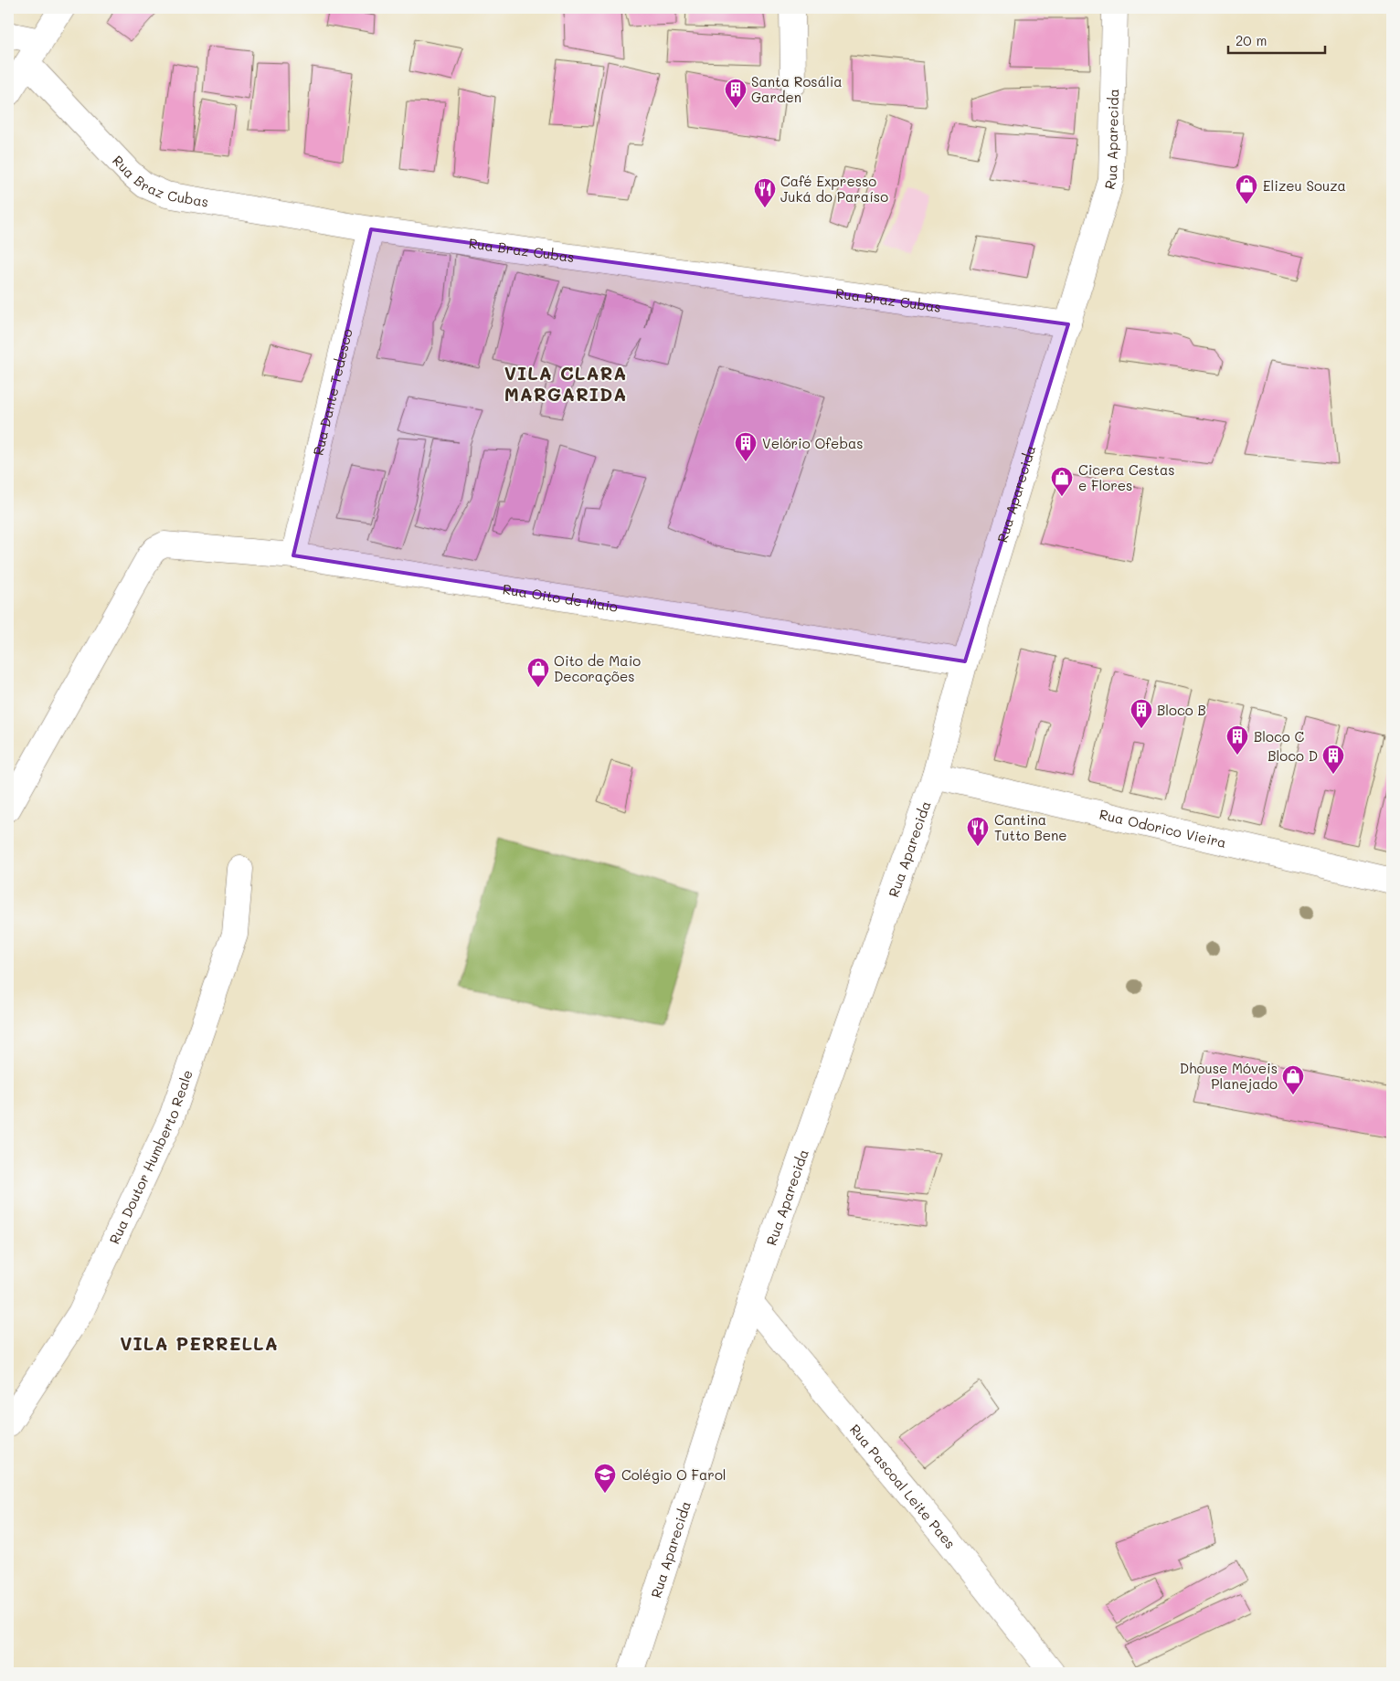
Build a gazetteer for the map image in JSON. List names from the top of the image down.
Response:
{
  "streets": {
    "street": [
      "Rua Aparecida",
      "Rua Braz Cubas",
      "Rua Dante Tedesco",
      "Rua Oito de Maio",
      "Rua Odorico Vieira",
      "Rua Doutor Humberto Reale",
      "Rua Pascoal Leite Paes"
    ]
  },
  "crossings": [
    ["Rua Aparecida", "Rua Braz Cubas"],
    ["Rua Aparecida", "Rua Oito de Maio"],
    ["Rua Aparecida", "Rua Odorico Vieira"],
    ["Rua Aparecida", "Rua Pascoal Leite Paes"],
    ["Rua Braz Cubas", "Rua Dante Tedesco"],
    ["Rua Dante Tedesco", "Rua Oito de Maio"]
  ],
  "districts": ["VILA CLARA MARGARIDA", "VILA PERRELLA"],
  "places": {
    "building": [
      "Santa Rosália Garden",
      "Velório Ofebas",
      "Bloco B",
      "Bloco C",
      "Bloco D"
    ],
    "shop": [
      "Elizeu Souza",
      "Cicera Cestas e Flores",
      "Oito de Maio Decorações",
      "Dhouse Móveis Planejado"
    ],
    "restaurant": ["Café Expresso Juká do Paraíso", "Cantina Tutto Bene"],
    "school or university": ["Colégio O Farol"]
  },
  "scale_bar": "20 m"
}
